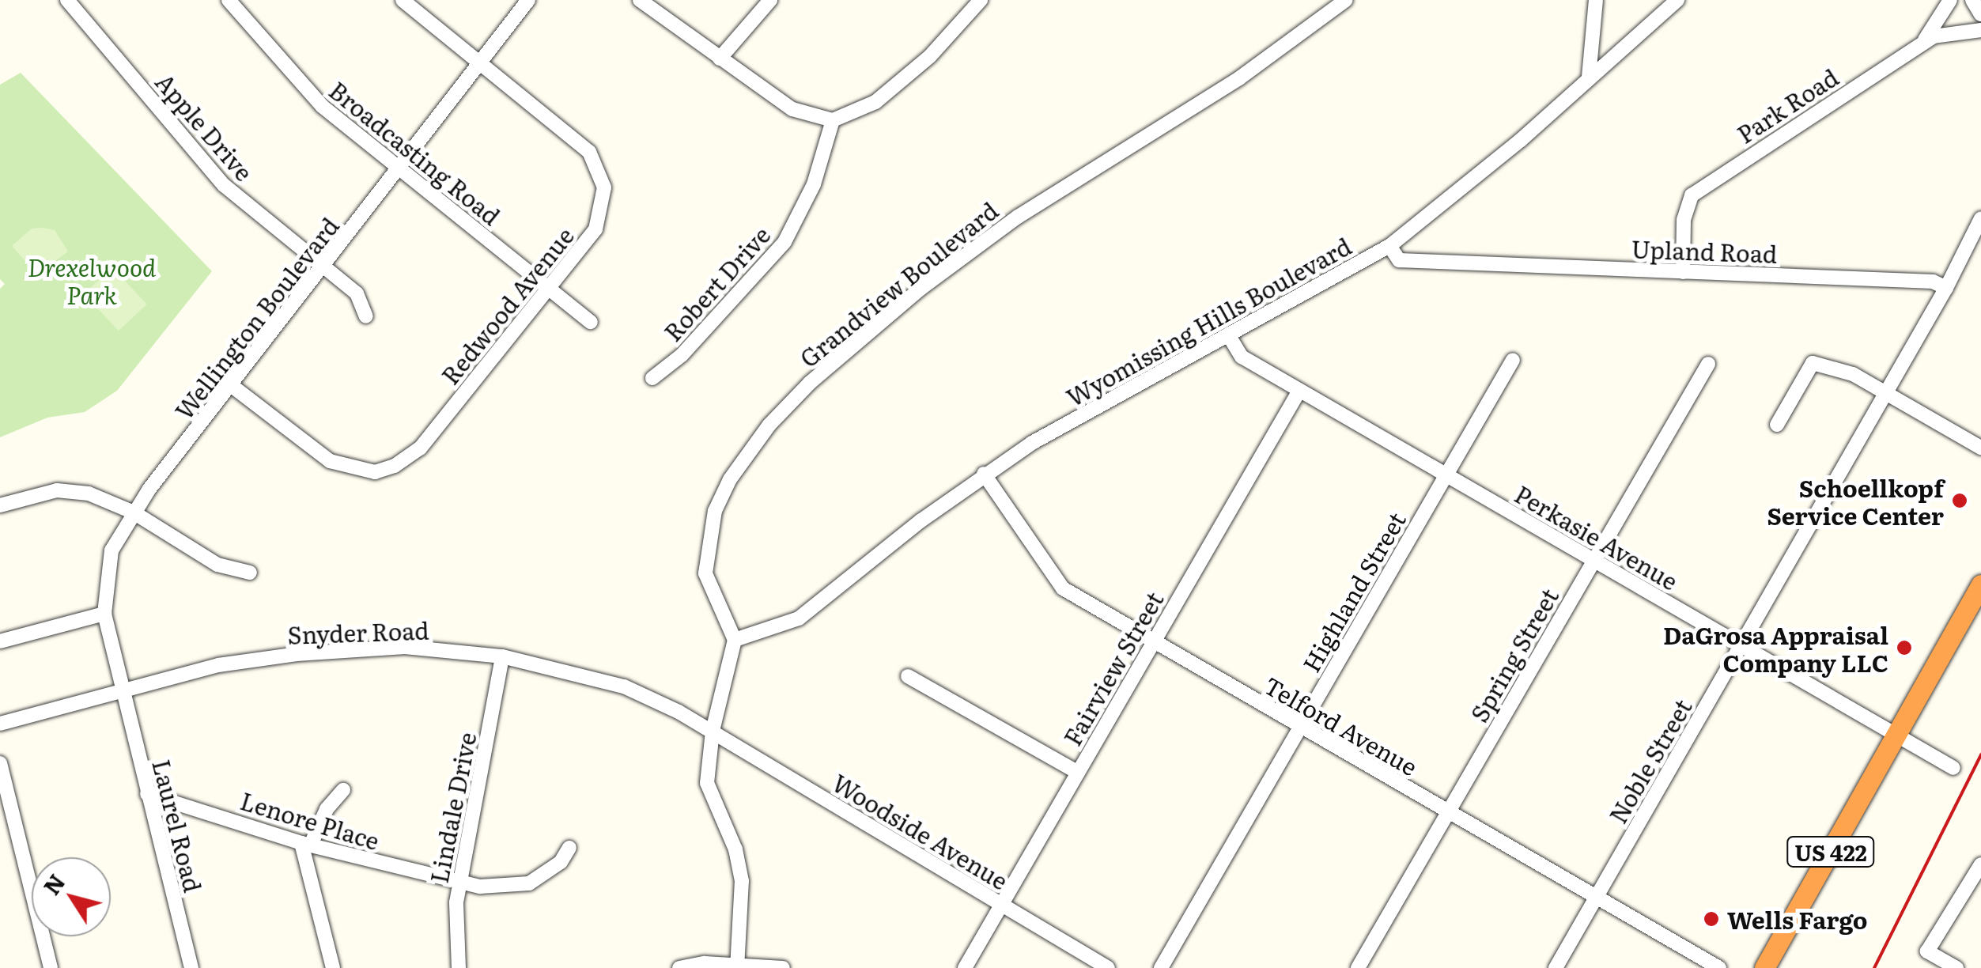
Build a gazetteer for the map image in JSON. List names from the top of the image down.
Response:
{
  "streets": {
    "highway": ["US 422"],
    "street": [
      "Park Road",
      "Apple Drive",
      "Broadcasting Road",
      "Upland Road",
      "Robert Drive",
      "Grandview Boulevard",
      "Redwood Avenue",
      "Wellington Boulevard",
      "Wyomissing Hills Boulevard",
      "Perkasie Avenue",
      "Highland Street",
      "Snyder Road",
      "Spring Street",
      "Fairview Street",
      "Telford Avenue",
      "Noble Street",
      "Lindale Drive",
      "Lenore Place",
      "Laurel Road",
      "Woodside Avenue"
    ]
  },
  "crossings": [
    ["Park Road", "Upland Road"],
    ["Apple Drive", "Wellington Boulevard"],
    ["Broadcasting Road", "Redwood Avenue"],
    ["Broadcasting Road", "Wellington Boulevard"],
    ["Upland Road", "Wyomissing Hills Boulevard"],
    ["Upland Road", "Noble Street"],
    ["Grandview Boulevard", "Wyomissing Hills Boulevard"],
    ["Redwood Avenue", "Wellington Boulevard"],
    ["Wellington Boulevard", "Snyder Road"],
    ["Wellington Boulevard", "Laurel Road"],
    ["Wyomissing Hills Boulevard", "Perkasie Avenue"],
    ["Wyomissing Hills Boulevard", "Telford Avenue"],
    ["Perkasie Avenue", "Highland Street"],
    ["Perkasie Avenue", "Spring Street"],
    ["Perkasie Avenue", "Fairview Street"],
    ["Perkasie Avenue", "Noble Street"],
    ["Perkasie Avenue", "US 422"],
    ["Highland Street", "Telford Avenue"],
    ["Snyder Road", "Lindale Drive"],
    ["Snyder Road", "Laurel Road"],
    ["Snyder Road", "Woodside Avenue"],
    ["Spring Street", "Telford Avenue"],
    ["Fairview Street", "Telford Avenue"],
    ["Fairview Street", "Woodside Avenue"],
    ["Telford Avenue", "Noble Street"],
    ["Lindale Drive", "Lenore Place"],
    ["Lenore Place", "Laurel Road"]
  ],
  "parks": ["Drexelwood Park"],
  "places": ["Schoellkopf Service Center", "DaGrosa Appraisal Company LLC", "Wells Fargo"],
  "north": "top left"
}
